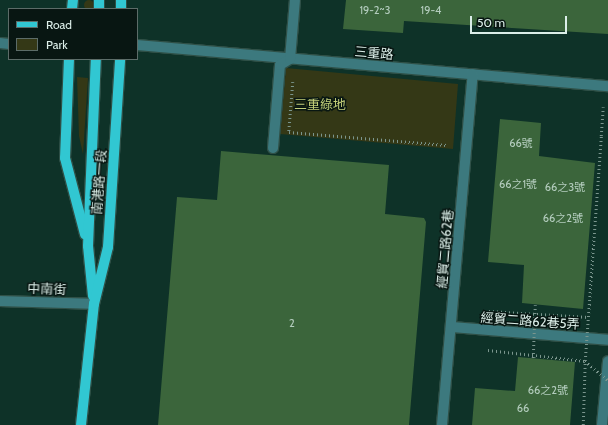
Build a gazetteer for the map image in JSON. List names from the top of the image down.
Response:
{
  "streets": {
    "main road": ["南港路一段"],
    "street": [
      "三重路",
      "經貿二路62巷",
      "中南街",
      "經貿二路62巷5弄"
    ]
  },
  "crossings": [
    ["三重路", "經貿二路62巷"],
    ["南港路一段", "中南街"],
    ["經貿二路62巷", "經貿二路62巷5弄"]
  ],
  "parks": ["三重綠地"],
  "house_numbers": [
    "19-2~3",
    "19-4",
    "66號",
    "66之1號",
    "66之3號",
    "66之2號",
    "2",
    "66之2號",
    "66"
  ],
  "legend": ["Road", "Park"],
  "scale_bar": "50 m"
}
